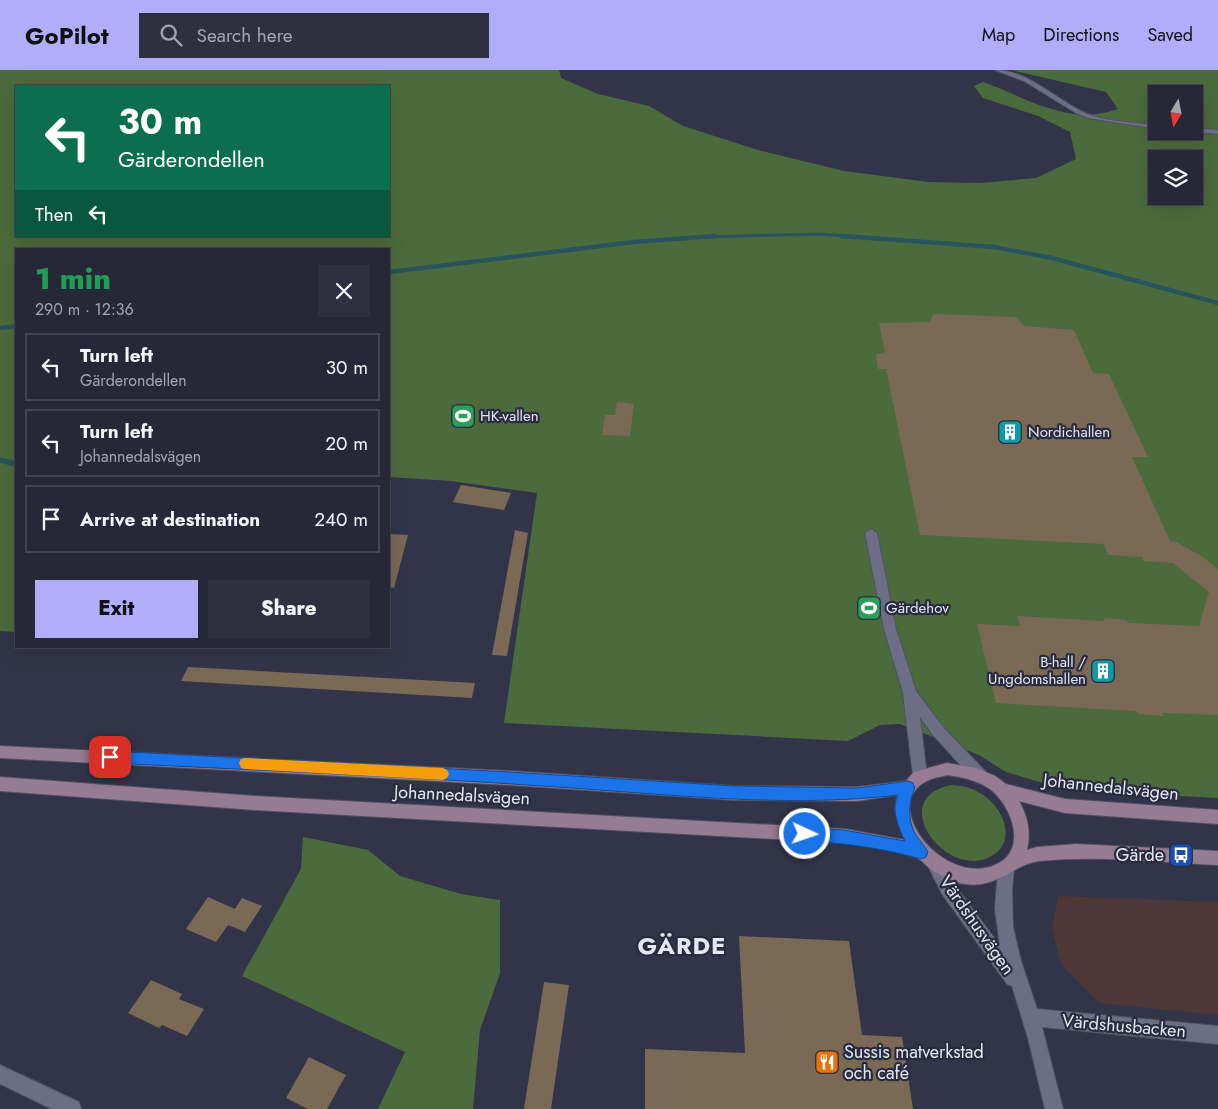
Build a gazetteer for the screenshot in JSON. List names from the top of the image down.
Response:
{
  "streets": {
    "main road": ["Johannedalsvägen"],
    "street": ["Värdshusvägen", "Värdshusbacken"]
  },
  "crossings": [
    ["Johannedalsvägen", "Värdshusvägen"],
    ["Värdshusvägen", "Värdshusbacken"]
  ],
  "districts": ["GÄRDE"],
  "places": {
    "sports": ["HK-vallen", "Gärdehov"],
    "building": ["Nordichallen", "B-hall / Ungdomshallen"],
    "bus stop": ["Gärde"],
    "restaurant": ["Sussis matverkstad och café"]
  },
  "north": "bottom",
  "page": {
    "header": "GoPilot",
    "search": "Search here",
    "nav": ["Map", "Directions", "Saved"],
    "turn": ["30 m", "Gärderondellen"],
    "then": "Then",
    "heading": ["1 min", "290 m · 12:36"],
    "list": [
      {
        "name": "Turn left",
        "note": "Gärderondellen",
        "value": "30 m"
      },
      {
        "name": "Turn left",
        "note": "Johannedalsvägen",
        "value": "20 m"
      },
      {
        "name": "Arrive at destination",
        "value": "240 m"
      }
    ],
    "buttons": ["Exit", "Share"]
  }
}
